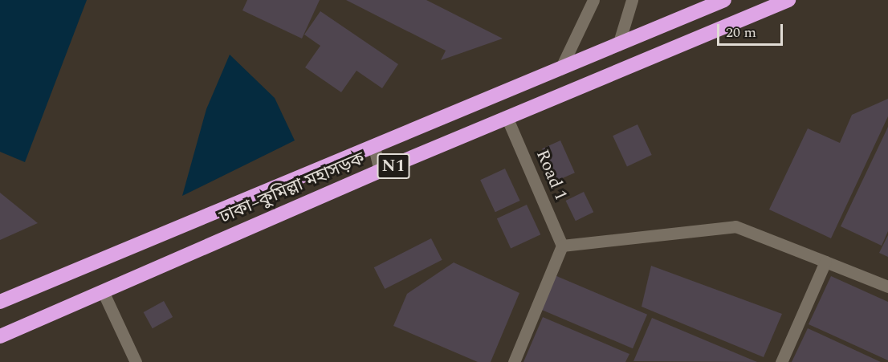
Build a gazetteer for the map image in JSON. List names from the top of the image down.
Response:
{
  "streets": {
    "highway": ["N1", "ঢাকা–কুমিল্লা মহাসড়ক"],
    "street": ["Road 1"]
  },
  "crossings": [
    ["Road 1", "ঢাকা–কুমিল্লা মহাসড়ক"]
  ],
  "scale_bar": "20 m"
}
